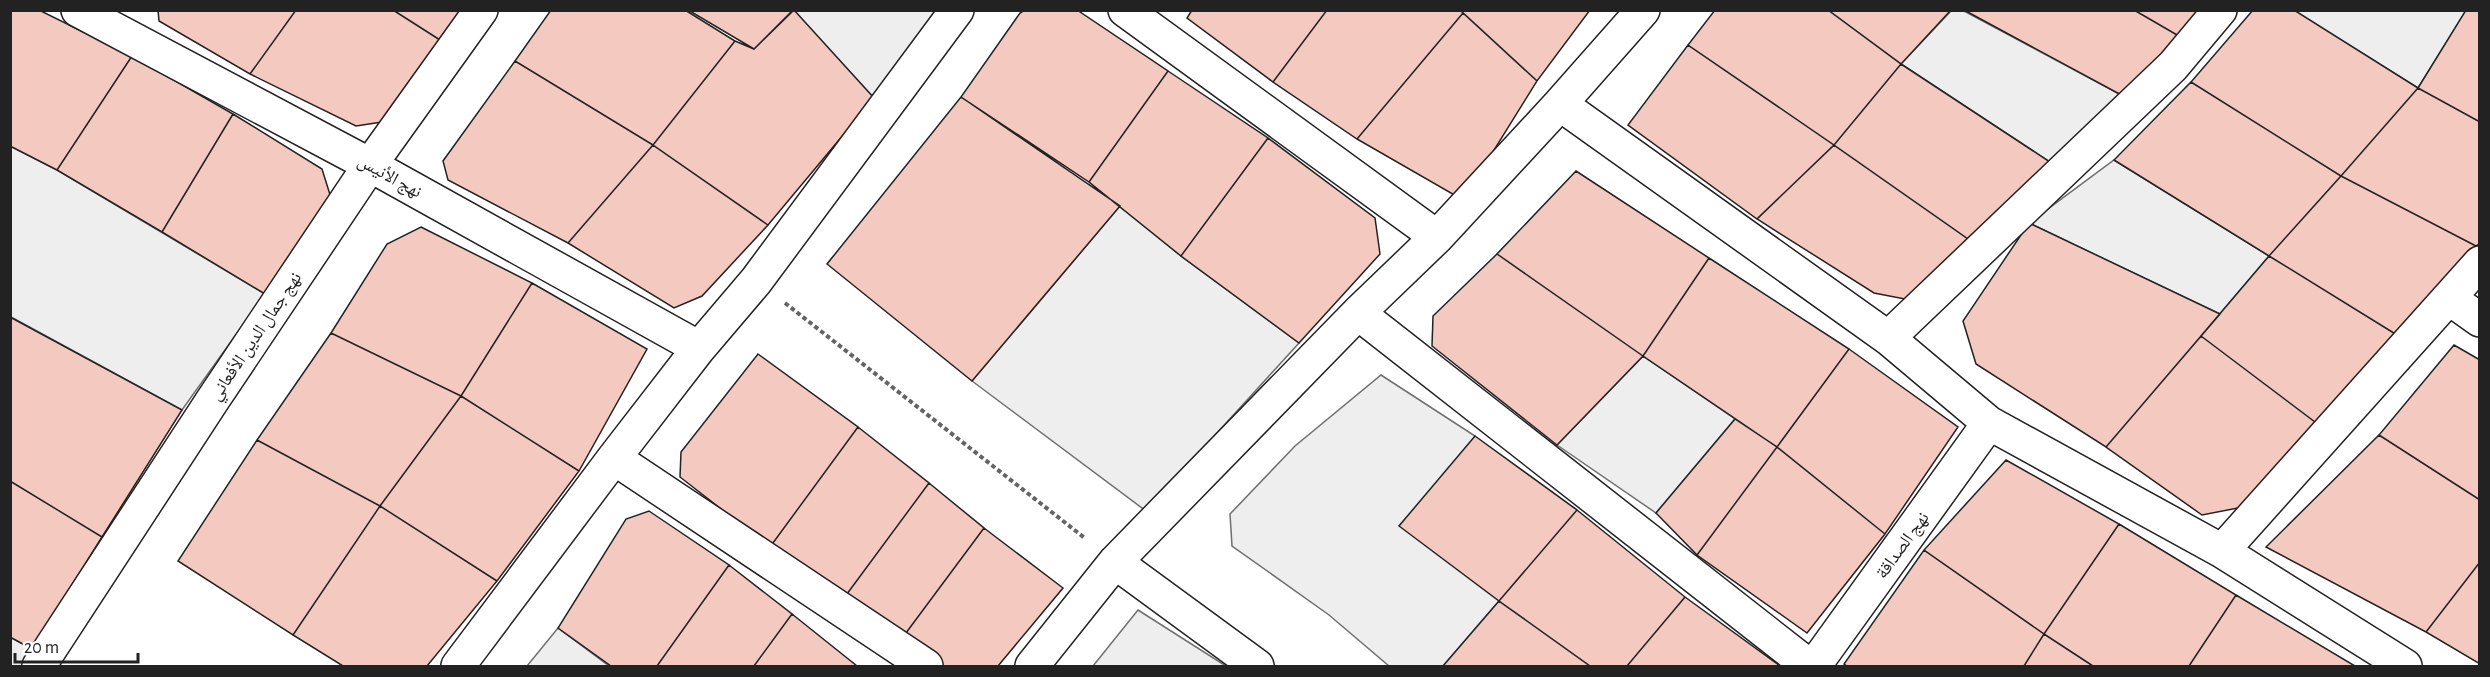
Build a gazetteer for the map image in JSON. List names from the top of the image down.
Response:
{
  "streets": {
    "street": ["نهج الأنيس", "نهج جمال الدين الأفعاني", "نهج الصداقة"]
  },
  "crossings": [
    ["نهج الأنيس", "نهج جمال الدين الأفعاني"]
  ],
  "scale_bar": "20 m"
}
